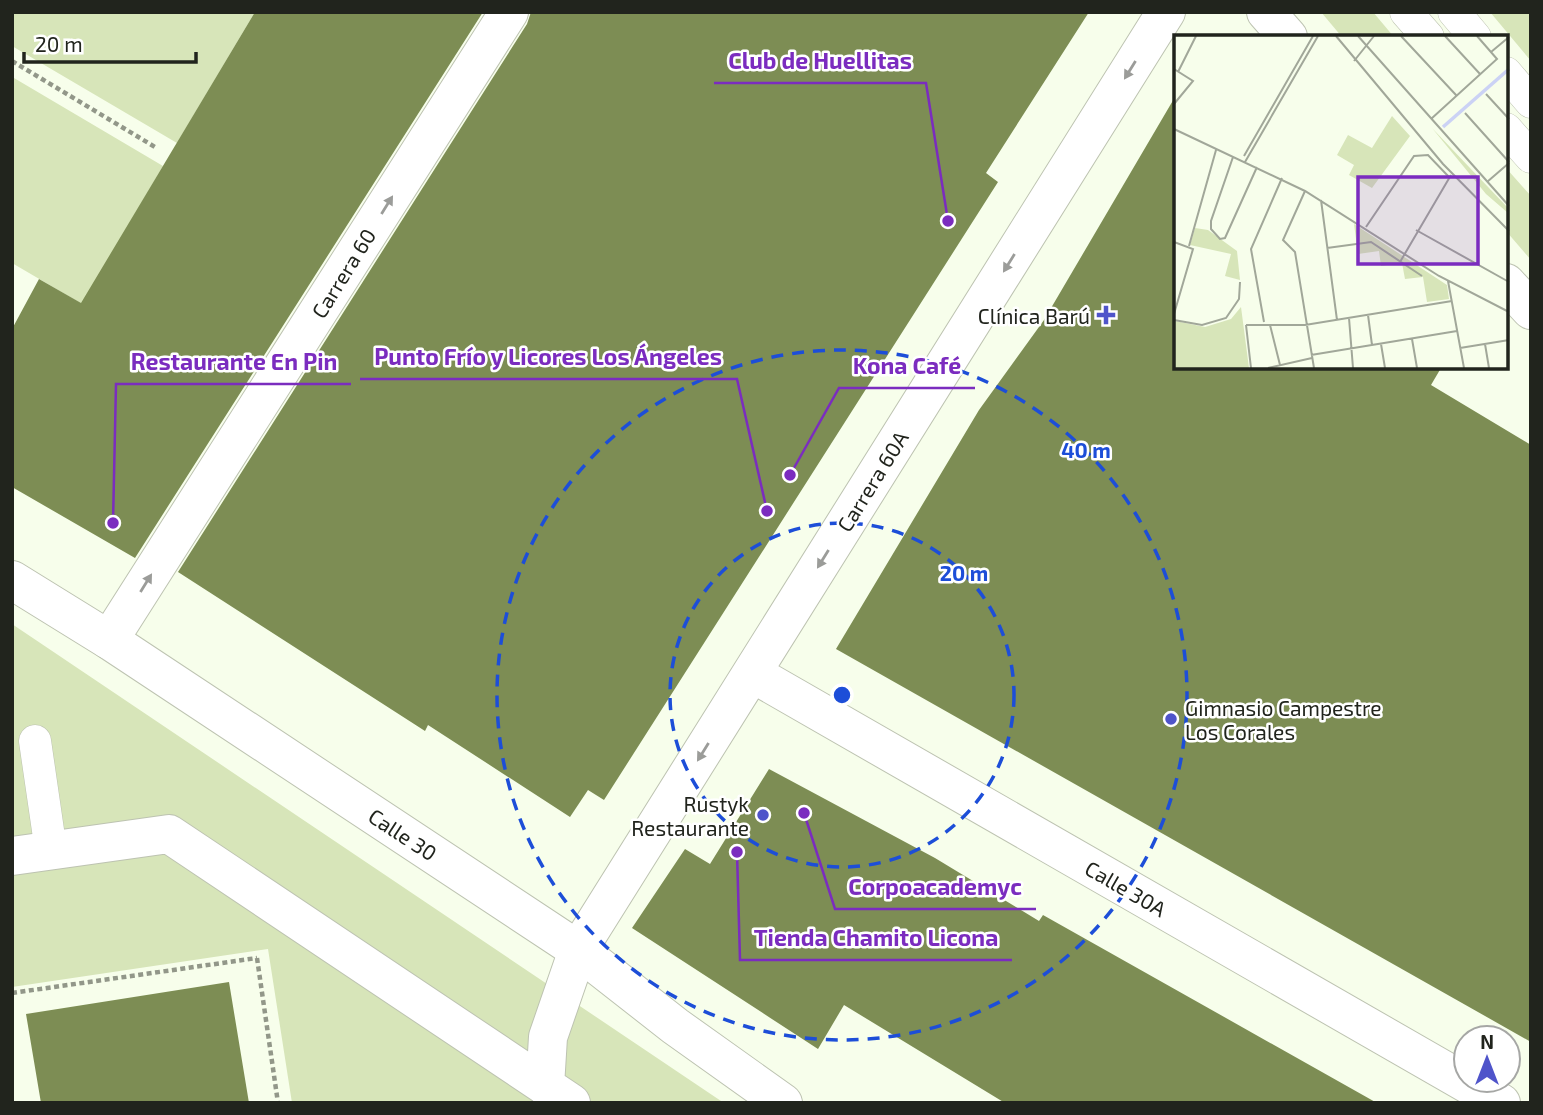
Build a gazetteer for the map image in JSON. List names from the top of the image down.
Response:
{
  "streets": {
    "main road": [
      "Carrera 60",
      "Carrera 60A",
      "Calle 30",
      "Calle 30A"
    ]
  },
  "crossings": [
    ["Carrera 60", "Calle 30"],
    ["Carrera 60A", "Calle 30"],
    ["Carrera 60A", "Calle 30A"]
  ],
  "one_way": ["Carrera 60", "Carrera 60A"],
  "places": {
    "other": [
      "Club de Huellitas",
      "Kona Café",
      "Punto Frío y Licores Los Ángeles",
      "Restaurante En Pin",
      "Gimnasio Campestre Los Corales",
      "Corpoacademyc",
      "Rustyk Restaurante",
      "Tienda Chamito Licona"
    ],
    "health": ["Clínica Barú"]
  },
  "scale_bar": "20 m",
  "north": "top",
  "rings": ["40 m", "20 m"]
}
